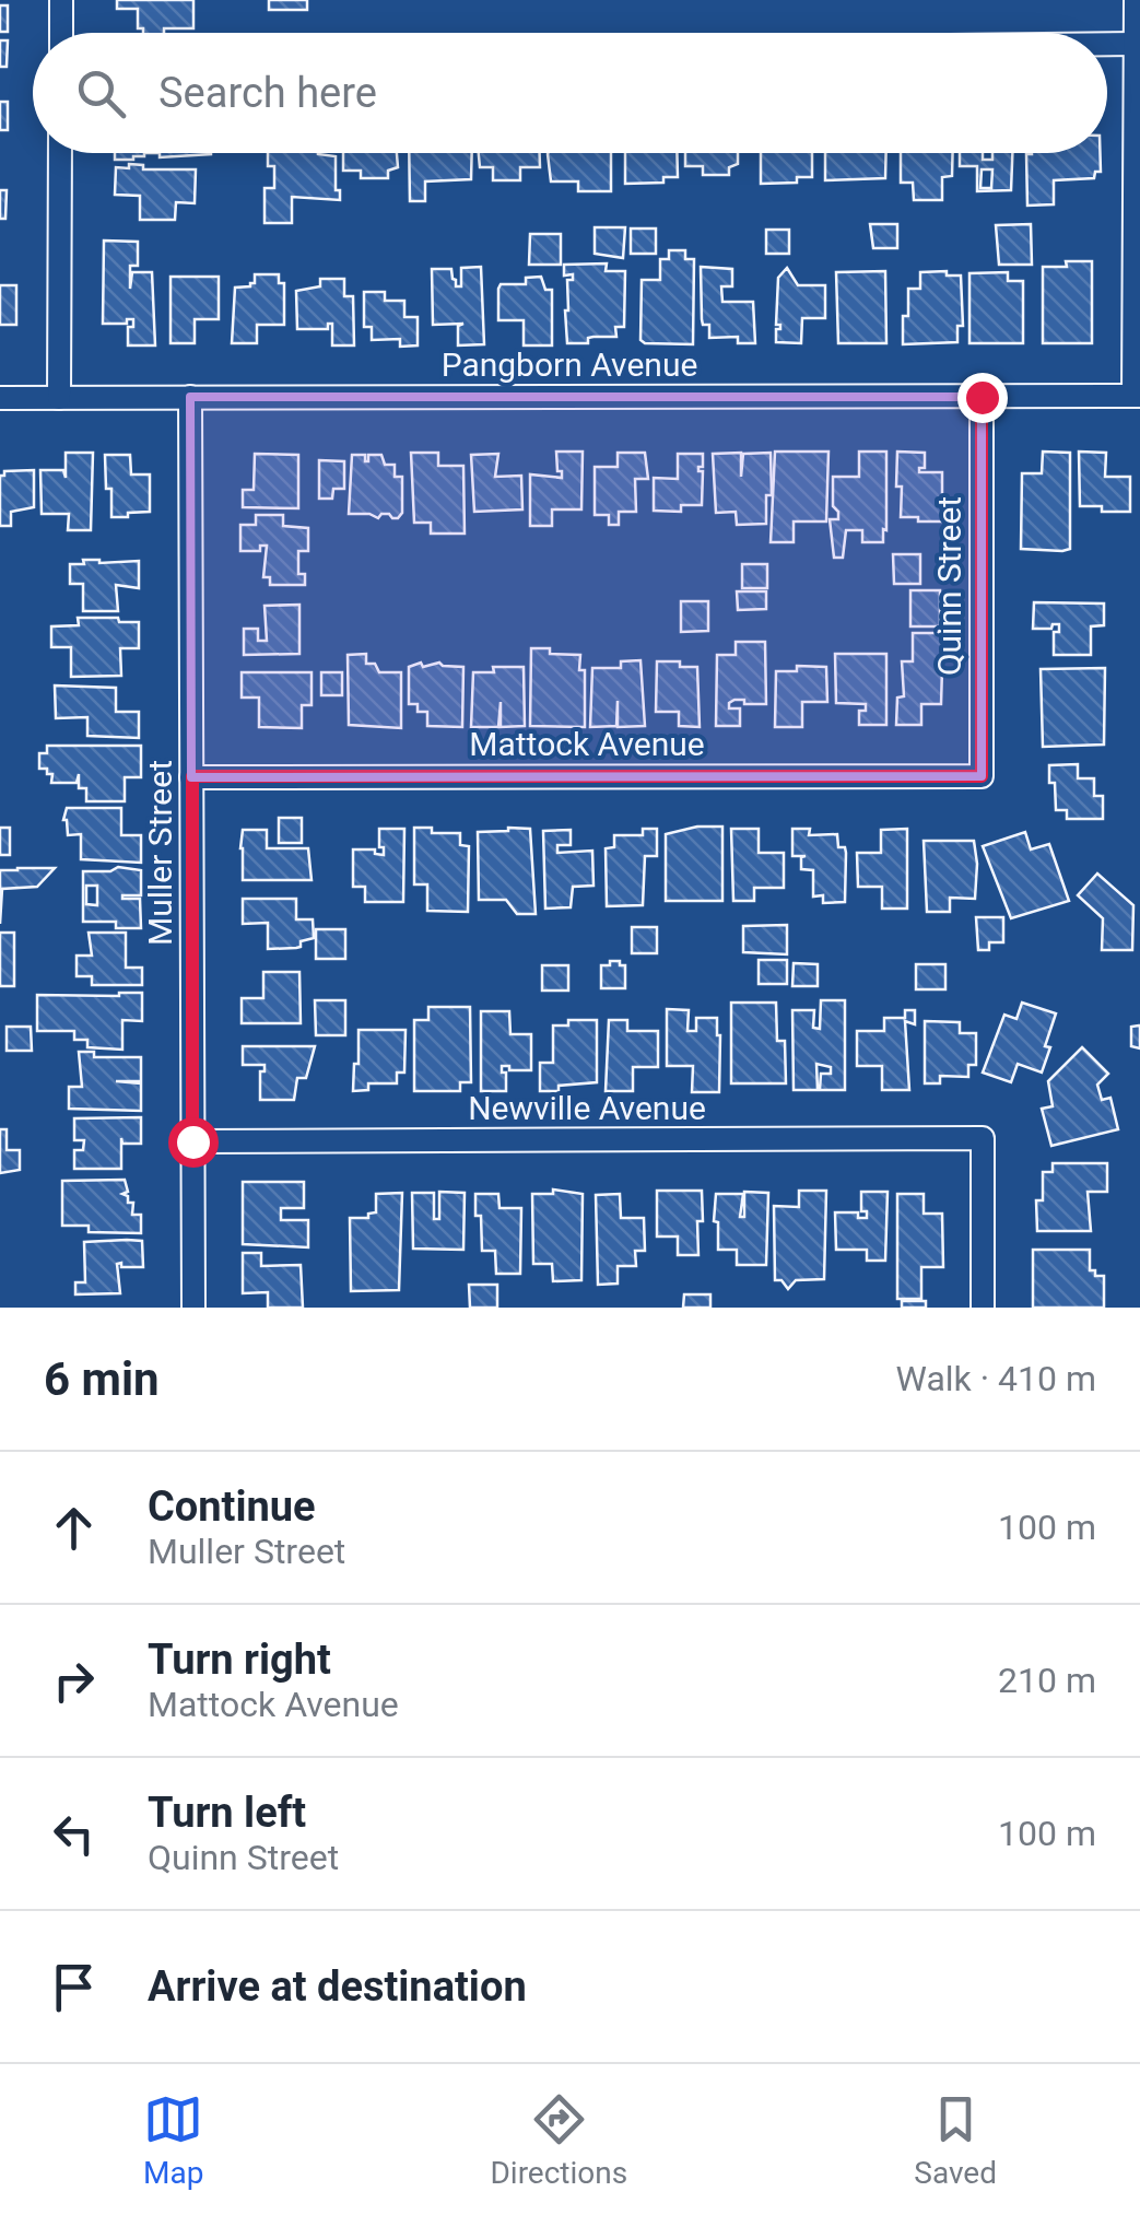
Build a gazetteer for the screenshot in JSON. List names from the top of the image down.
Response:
{
  "streets": {
    "street": [
      "Pangborn Avenue",
      "Quinn Street",
      "Mattock Avenue",
      "Muller Street",
      "Newville Avenue"
    ]
  },
  "crossings": [
    ["Pangborn Avenue", "Quinn Street"],
    ["Pangborn Avenue", "Muller Street"],
    ["Quinn Street", "Mattock Avenue"],
    ["Mattock Avenue", "Muller Street"],
    ["Muller Street", "Newville Avenue"]
  ],
  "page": {
    "search": "Search here",
    "heading": ["6 min", "Walk · 410 m"],
    "list": [
      ["Continue", "Muller Street", "100 m"],
      ["Turn right", "Mattock Avenue", "210 m"],
      ["Turn left", "Quinn Street", "100 m"],
      "Arrive at destination"
    ],
    "nav": ["Map", "Directions", "Saved"]
  }
}
